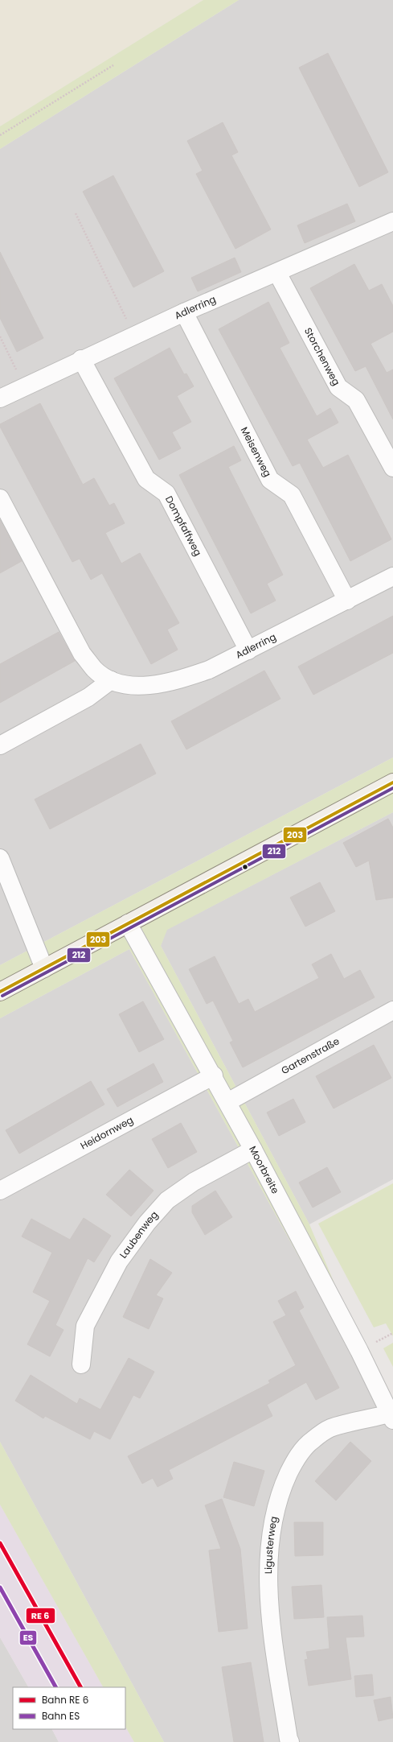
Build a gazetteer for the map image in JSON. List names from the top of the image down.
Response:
{
  "streets": {
    "street": [
      "Adlerring",
      "Storchenweg",
      "Meisenweg",
      "Dompfaffweg",
      "Gartenstraße",
      "Heidornweg",
      "Moorbreite",
      "Laubenweg",
      "Ligusterweg"
    ]
  },
  "crossings": [
    ["Adlerring", "Storchenweg"],
    ["Adlerring", "Meisenweg"],
    ["Adlerring", "Dompfaffweg"],
    ["Gartenstraße", "Moorbreite"],
    ["Heidornweg", "Moorbreite"],
    ["Moorbreite", "Laubenweg"],
    ["Moorbreite", "Ligusterweg"]
  ],
  "lines": ["transit line 203", "transit line 212", "rail line ES"],
  "legend": ["Bahn RE 6", "Bahn ES"]
}
